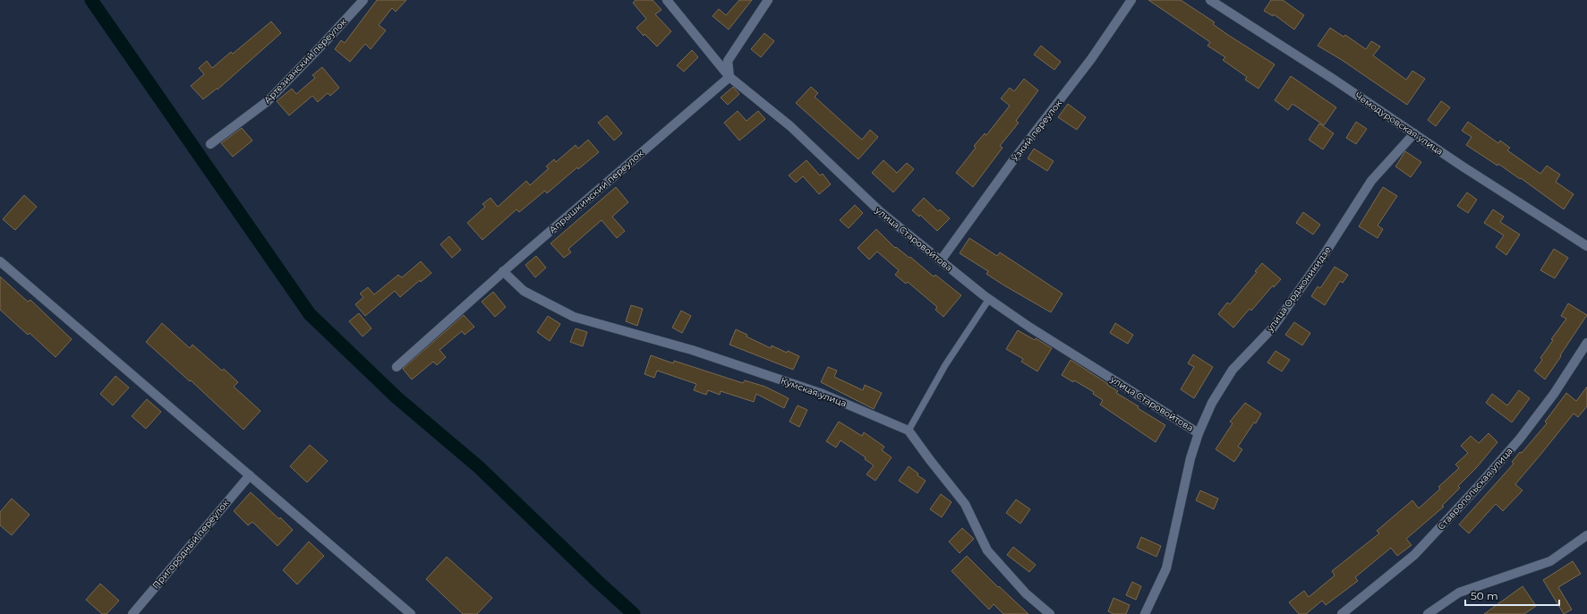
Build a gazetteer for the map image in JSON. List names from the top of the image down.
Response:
{
  "streets": {
    "street": [
      "Артезианский переулок",
      "Чемодуровская улица",
      "Узкий переулок",
      "Апрышкинский переулок",
      "улица Старовойтова",
      "улица Орджоникидзе",
      "Кумская улица",
      "Ставропольская улица",
      "Пригородный переулок"
    ]
  },
  "crossings": [
    ["Чемодуровская улица", "улица Орджоникидзе"],
    ["Узкий переулок", "улица Старовойтова"],
    ["Апрышкинский переулок", "улица Старовойтова"],
    ["Апрышкинский переулок", "Кумская улица"],
    ["улица Старовойтова", "улица Орджоникидзе"]
  ],
  "scale_bar": "50 m"
}
